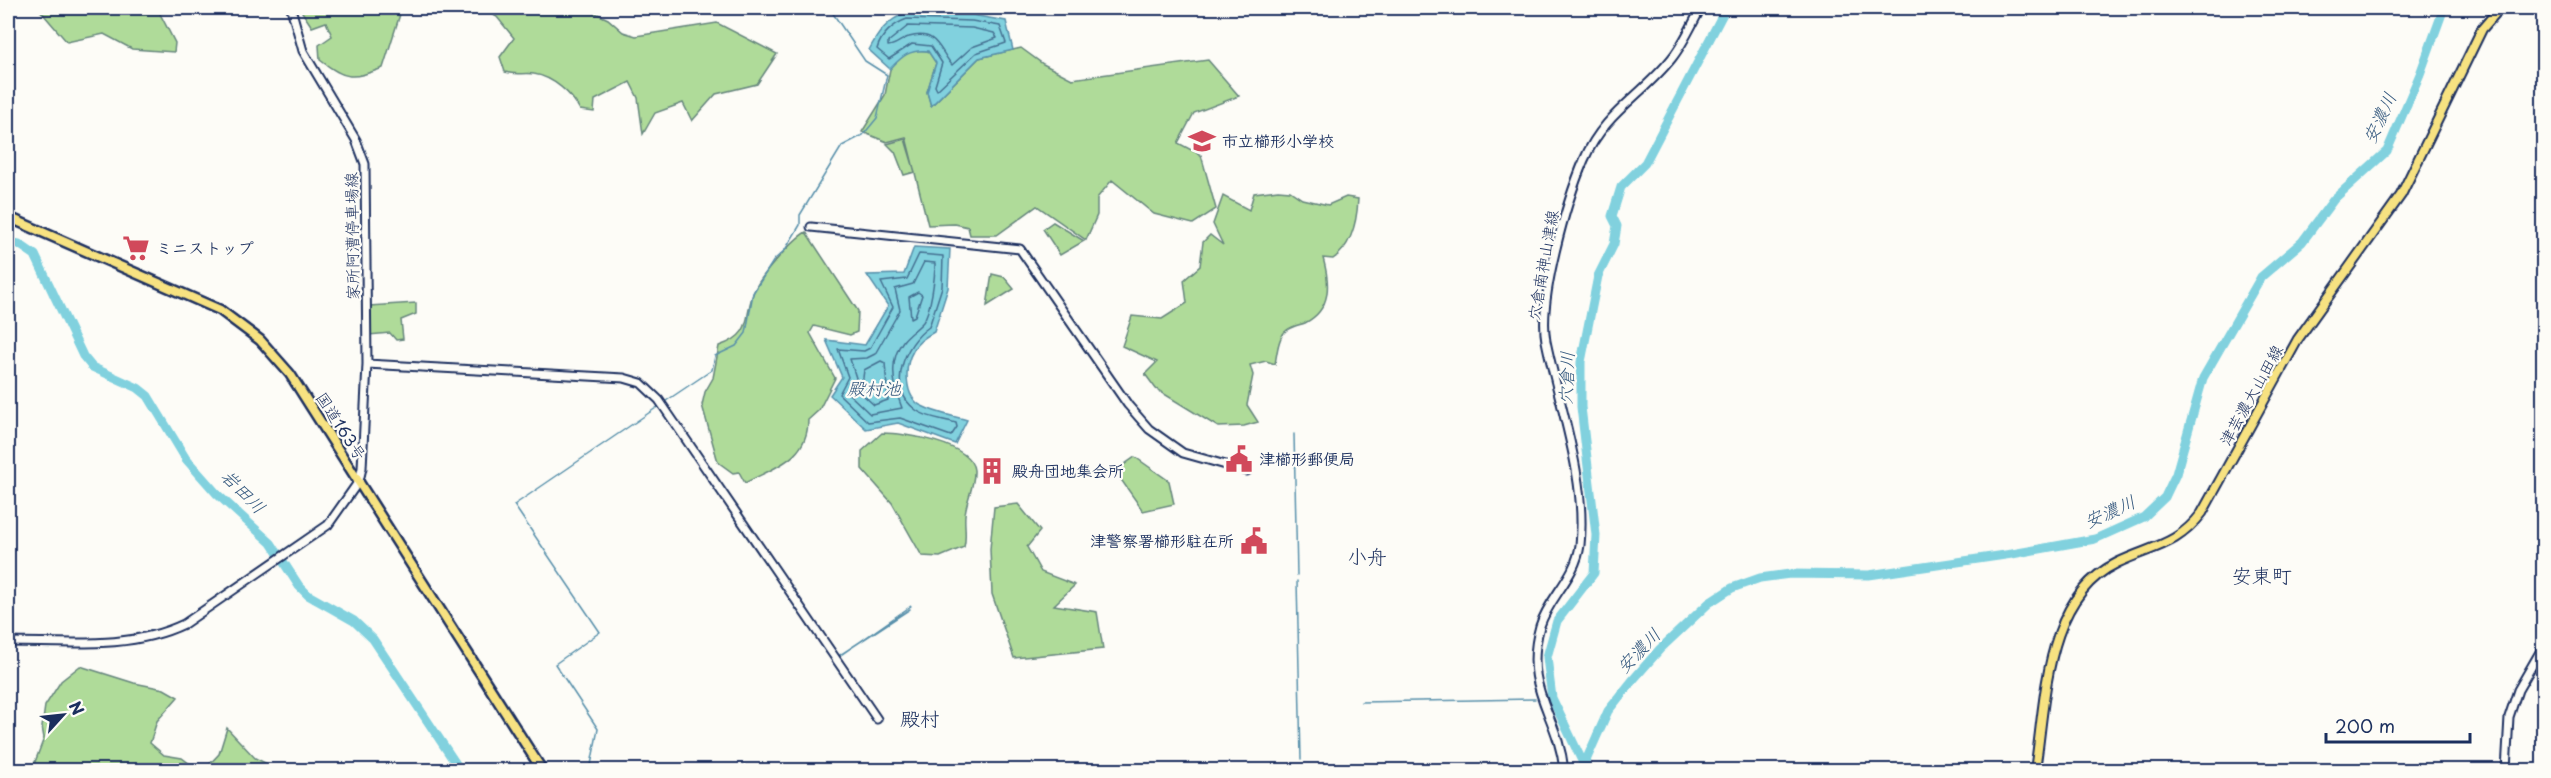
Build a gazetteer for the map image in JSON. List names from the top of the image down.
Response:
{
  "streets": {
    "highway": ["国道163号"],
    "main road": ["津芸濃大山田線"],
    "street": ["家所阿漕停車場線", "穴倉南神山津線"]
  },
  "crossings": [
    ["家所阿漕停車場線", "国道163号"]
  ],
  "districts": ["小舟", "安東町", "殿村"],
  "water": [
    "安濃川",
    "穴倉川",
    "殿村池",
    "岩田川"
  ],
  "places": {
    "school or university": ["市立櫛形小学校"],
    "supermarket": ["ミニストップ"],
    "public building": ["津櫛形郵便局", "津警察署櫛形駐在所"],
    "building": ["殿舟団地集会所"]
  },
  "scale_bar": "200 m",
  "north": "top right"
}
